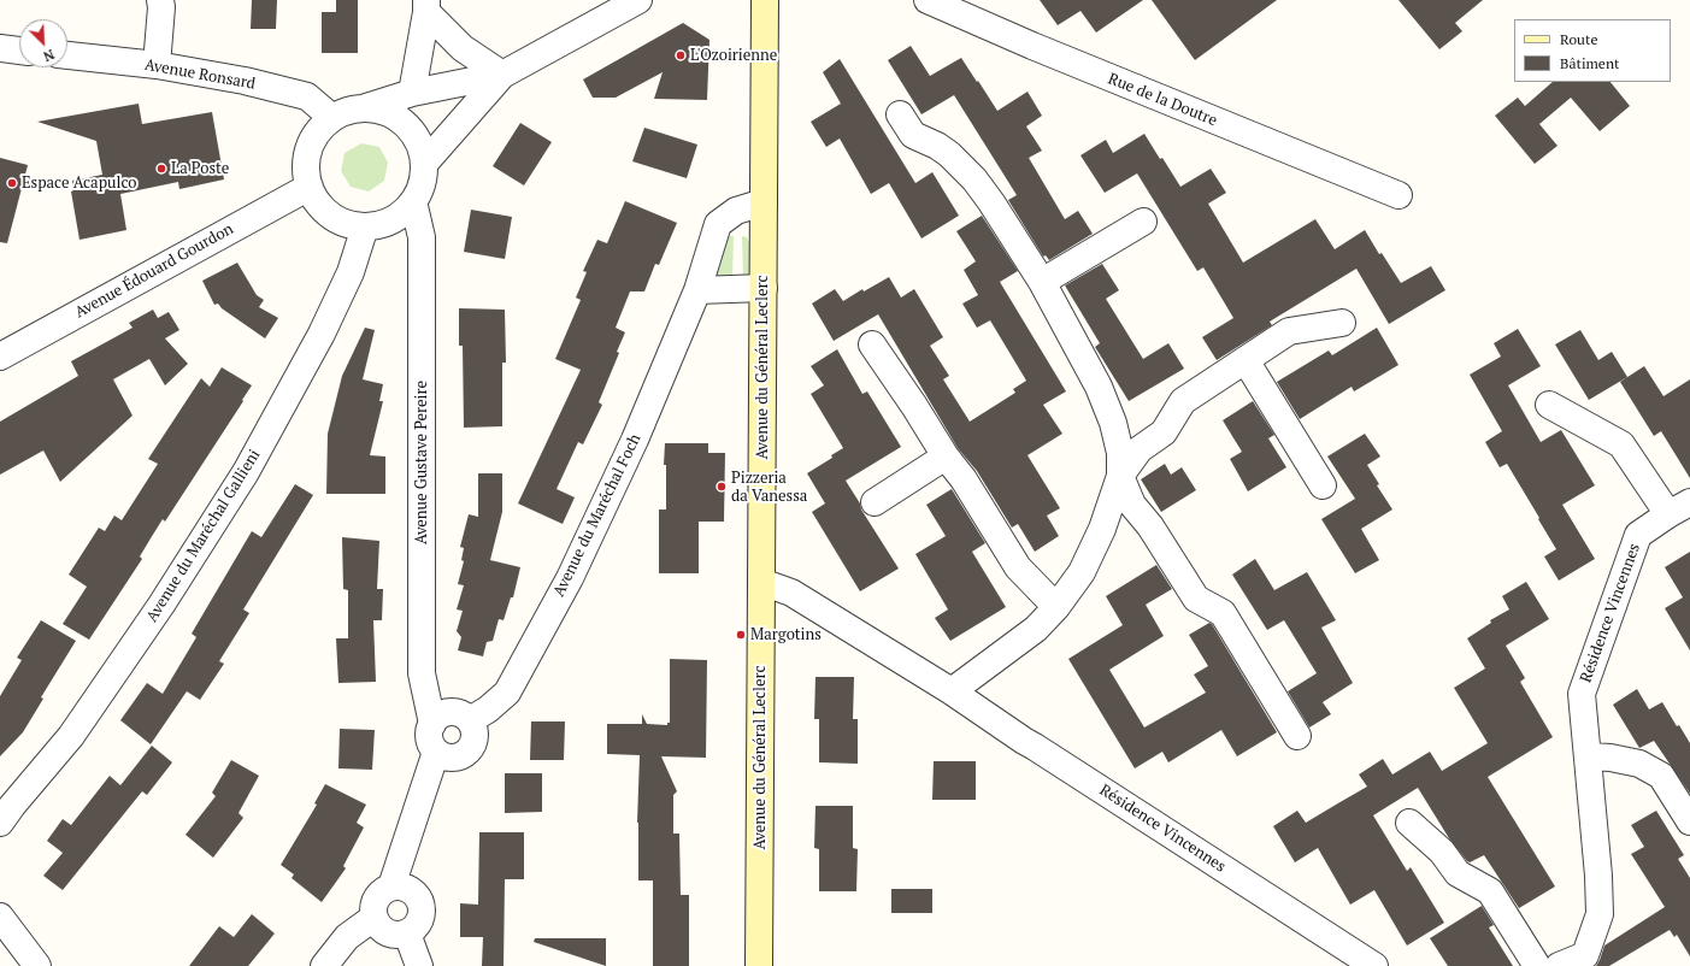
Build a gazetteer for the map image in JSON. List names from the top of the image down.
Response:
{
  "streets": {
    "street": [
      "Avenue Ronsard",
      "Rue de la Doutre",
      "Avenue Édouard Gourdon",
      "Avenue du Général Leclerc",
      "Avenue Gustave Pereire",
      "Avenue du Maréchal Foch",
      "Avenue du Maréchal Gallieni",
      "Résidence Vincennes"
    ]
  },
  "crossings": [
    ["Avenue Ronsard", "Avenue Édouard Gourdon"],
    ["Avenue Ronsard", "Avenue Gustave Pereire"],
    ["Avenue Ronsard", "Avenue du Maréchal Gallieni"],
    ["Avenue Édouard Gourdon", "Avenue Gustave Pereire"],
    ["Avenue Édouard Gourdon", "Avenue du Maréchal Gallieni"],
    ["Avenue du Général Leclerc", "Avenue du Maréchal Foch"],
    ["Avenue du Général Leclerc", "Résidence Vincennes"],
    ["Avenue Gustave Pereire", "Avenue du Maréchal Foch"],
    ["Avenue Gustave Pereire", "Avenue du Maréchal Gallieni"]
  ],
  "places": [
    "L'Ozoirienne",
    "La Poste",
    "Espace Acapulco",
    "Pizzeria da Vanessa",
    "Margotins"
  ],
  "legend": ["Route", "Bâtiment"],
  "north": "bottom right"
}
